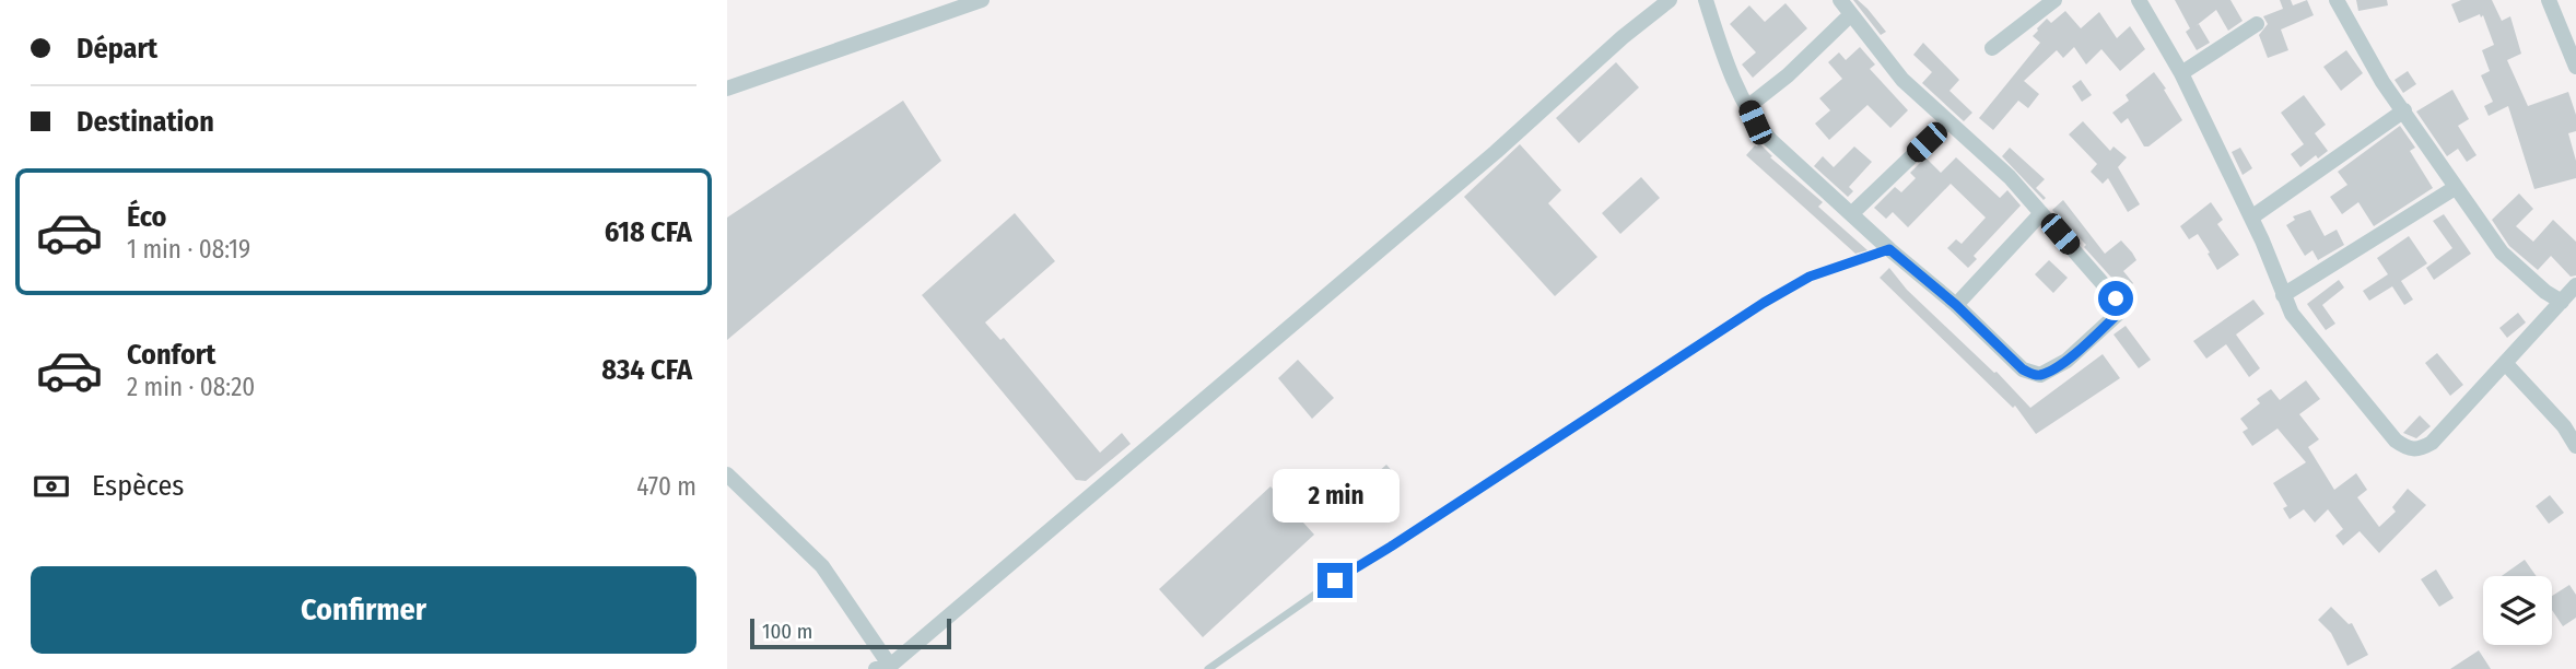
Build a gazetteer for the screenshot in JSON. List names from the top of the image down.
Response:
{
  "scale_bar": "100 m",
  "page": {
    "banner": ["Départ", "Destination"],
    "list": [
      {
        "name": "Éco",
        "note": "1 min · 08:19",
        "value": "618 CFA"
      },
      {
        "name": "Confort",
        "note": "2 min · 08:20",
        "value": "834 CFA"
      }
    ],
    "pay": ["Espèces", "470 m"],
    "bubble": "2 min",
    "buttons": "Confirmer",
    "scale": "100 m"
  }
}
